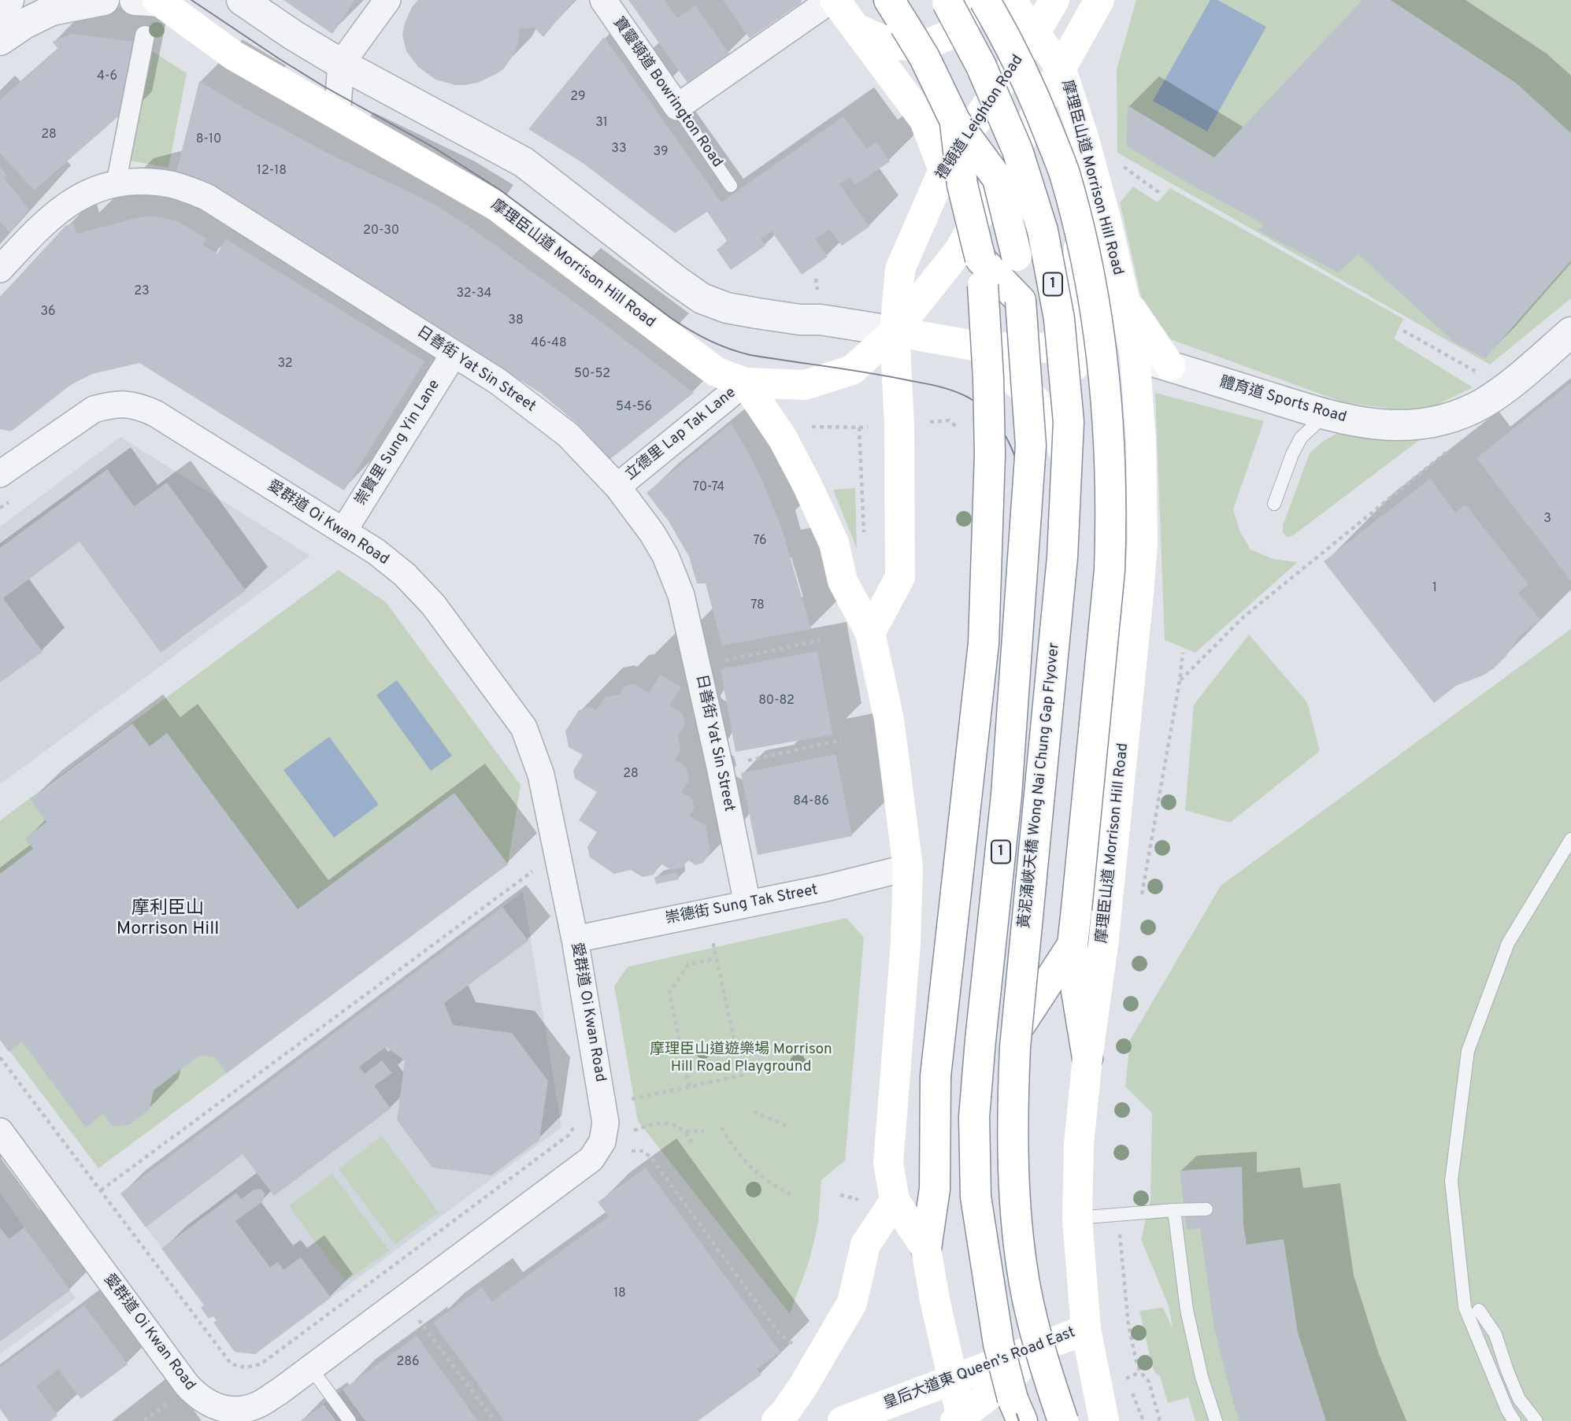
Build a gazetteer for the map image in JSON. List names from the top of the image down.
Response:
{
  "streets": {
    "main road": [
      "禮頓道 Leighton Road",
      "摩理臣山道 Morrison Hill Road",
      "1",
      "黃泥涌峽天橋 Wong Nai Chung Gap Flyover",
      "皇后大道東 Queen's Road East"
    ],
    "street": [
      "寶靈頓道 Bowrington Road",
      "日善街 Yat Sin Street",
      "體育道 Sports Road",
      "立德里 Lap Tak Lane",
      "崇賢里 Sung Yin Lane",
      "愛群道 Oi Kwan Road",
      "崇德街 Sung Tak Street"
    ]
  },
  "crossings": [
    ["禮頓道 Leighton Road", "摩理臣山道 Morrison Hill Road"],
    ["摩理臣山道 Morrison Hill Road", "體育道 Sports Road"],
    ["摩理臣山道 Morrison Hill Road", "立德里 Lap Tak Lane"],
    ["摩理臣山道 Morrison Hill Road", "皇后大道東 Queen's Road East"],
    ["日善街 Yat Sin Street", "立德里 Lap Tak Lane"],
    ["日善街 Yat Sin Street", "崇賢里 Sung Yin Lane"],
    ["日善街 Yat Sin Street", "崇德街 Sung Tak Street"],
    ["崇賢里 Sung Yin Lane", "愛群道 Oi Kwan Road"],
    ["愛群道 Oi Kwan Road", "崇德街 Sung Tak Street"]
  ],
  "districts": ["摩利臣山 Morrison Hill"],
  "parks": ["摩理臣山道遊樂場 Morrison Hill Road Playground"],
  "house_numbers": [
    "4-6",
    "29",
    "31",
    "28",
    "8-10",
    "33",
    "39",
    "12-18",
    "20-30",
    "23",
    "32-34",
    "36",
    "38",
    "46-48",
    "32",
    "50-52",
    "54-56",
    "70-74",
    "3",
    "76",
    "1",
    "78",
    "80-82",
    "28",
    "84-86",
    "18",
    "286"
  ]
}
